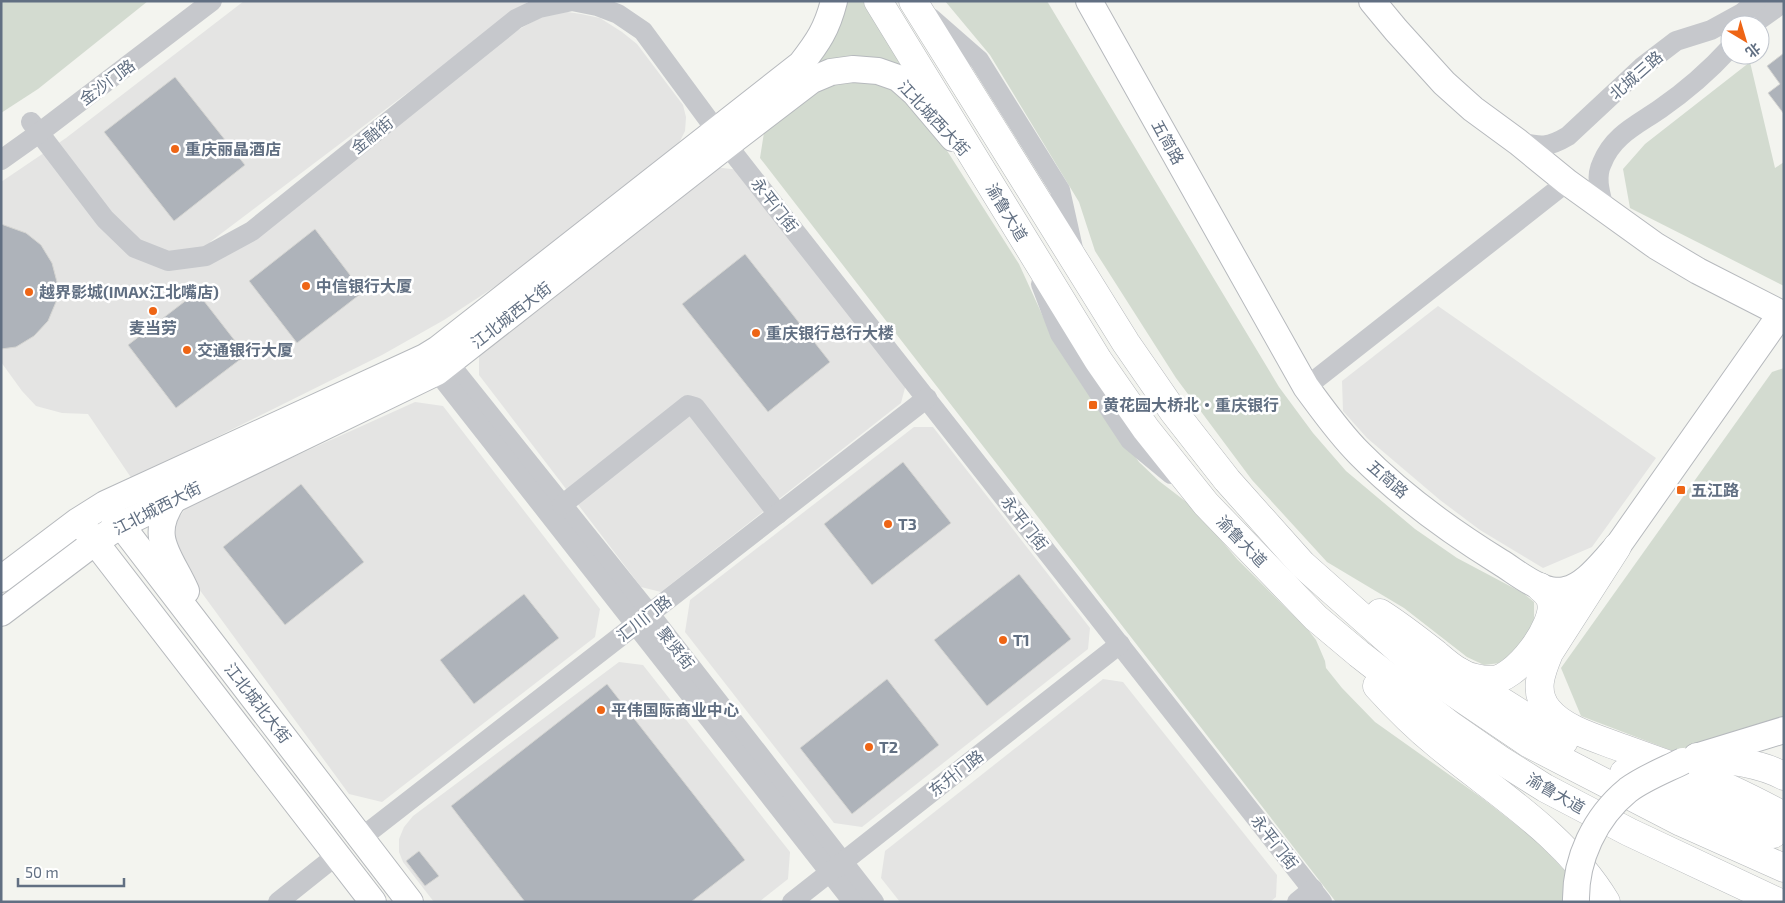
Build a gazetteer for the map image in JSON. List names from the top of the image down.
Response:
{
  "streets": {
    "highway": ["渝鲁大道"],
    "main road": ["江北城西大街", "五简路", "江北城北大街"],
    "street": [
      "北城三路",
      "金沙门路",
      "金融街",
      "永平门街",
      "汇川门路",
      "聚贤街",
      "东升门路"
    ]
  },
  "crossings": [
    ["北城三路", "五简路"],
    ["金沙门路", "金融街"],
    ["江北城西大街", "金融街"],
    ["江北城西大街", "永平门街"],
    ["江北城西大街", "渝鲁大道"],
    ["江北城西大街", "聚贤街"],
    ["江北城西大街", "江北城北大街"],
    ["金融街", "永平门街"],
    ["永平门街", "汇川门路"],
    ["永平门街", "东升门路"],
    ["汇川门路", "聚贤街"],
    ["汇川门路", "江北城北大街"],
    ["聚贤街", "东升门路"]
  ],
  "places": {
    "other": [
      "重庆丽晶酒店",
      "中信银行大厦",
      "越界影城(IMAX江北嘴店)",
      "麦当劳",
      "重庆银行总行大楼",
      "交通银行大厦",
      "T3",
      "T1",
      "平伟国际商业中心",
      "T2"
    ],
    "transit": ["黄花园大桥北‧重庆银行", "五江路"]
  },
  "scale_bar": "50 m",
  "north": "bottom right"
}
